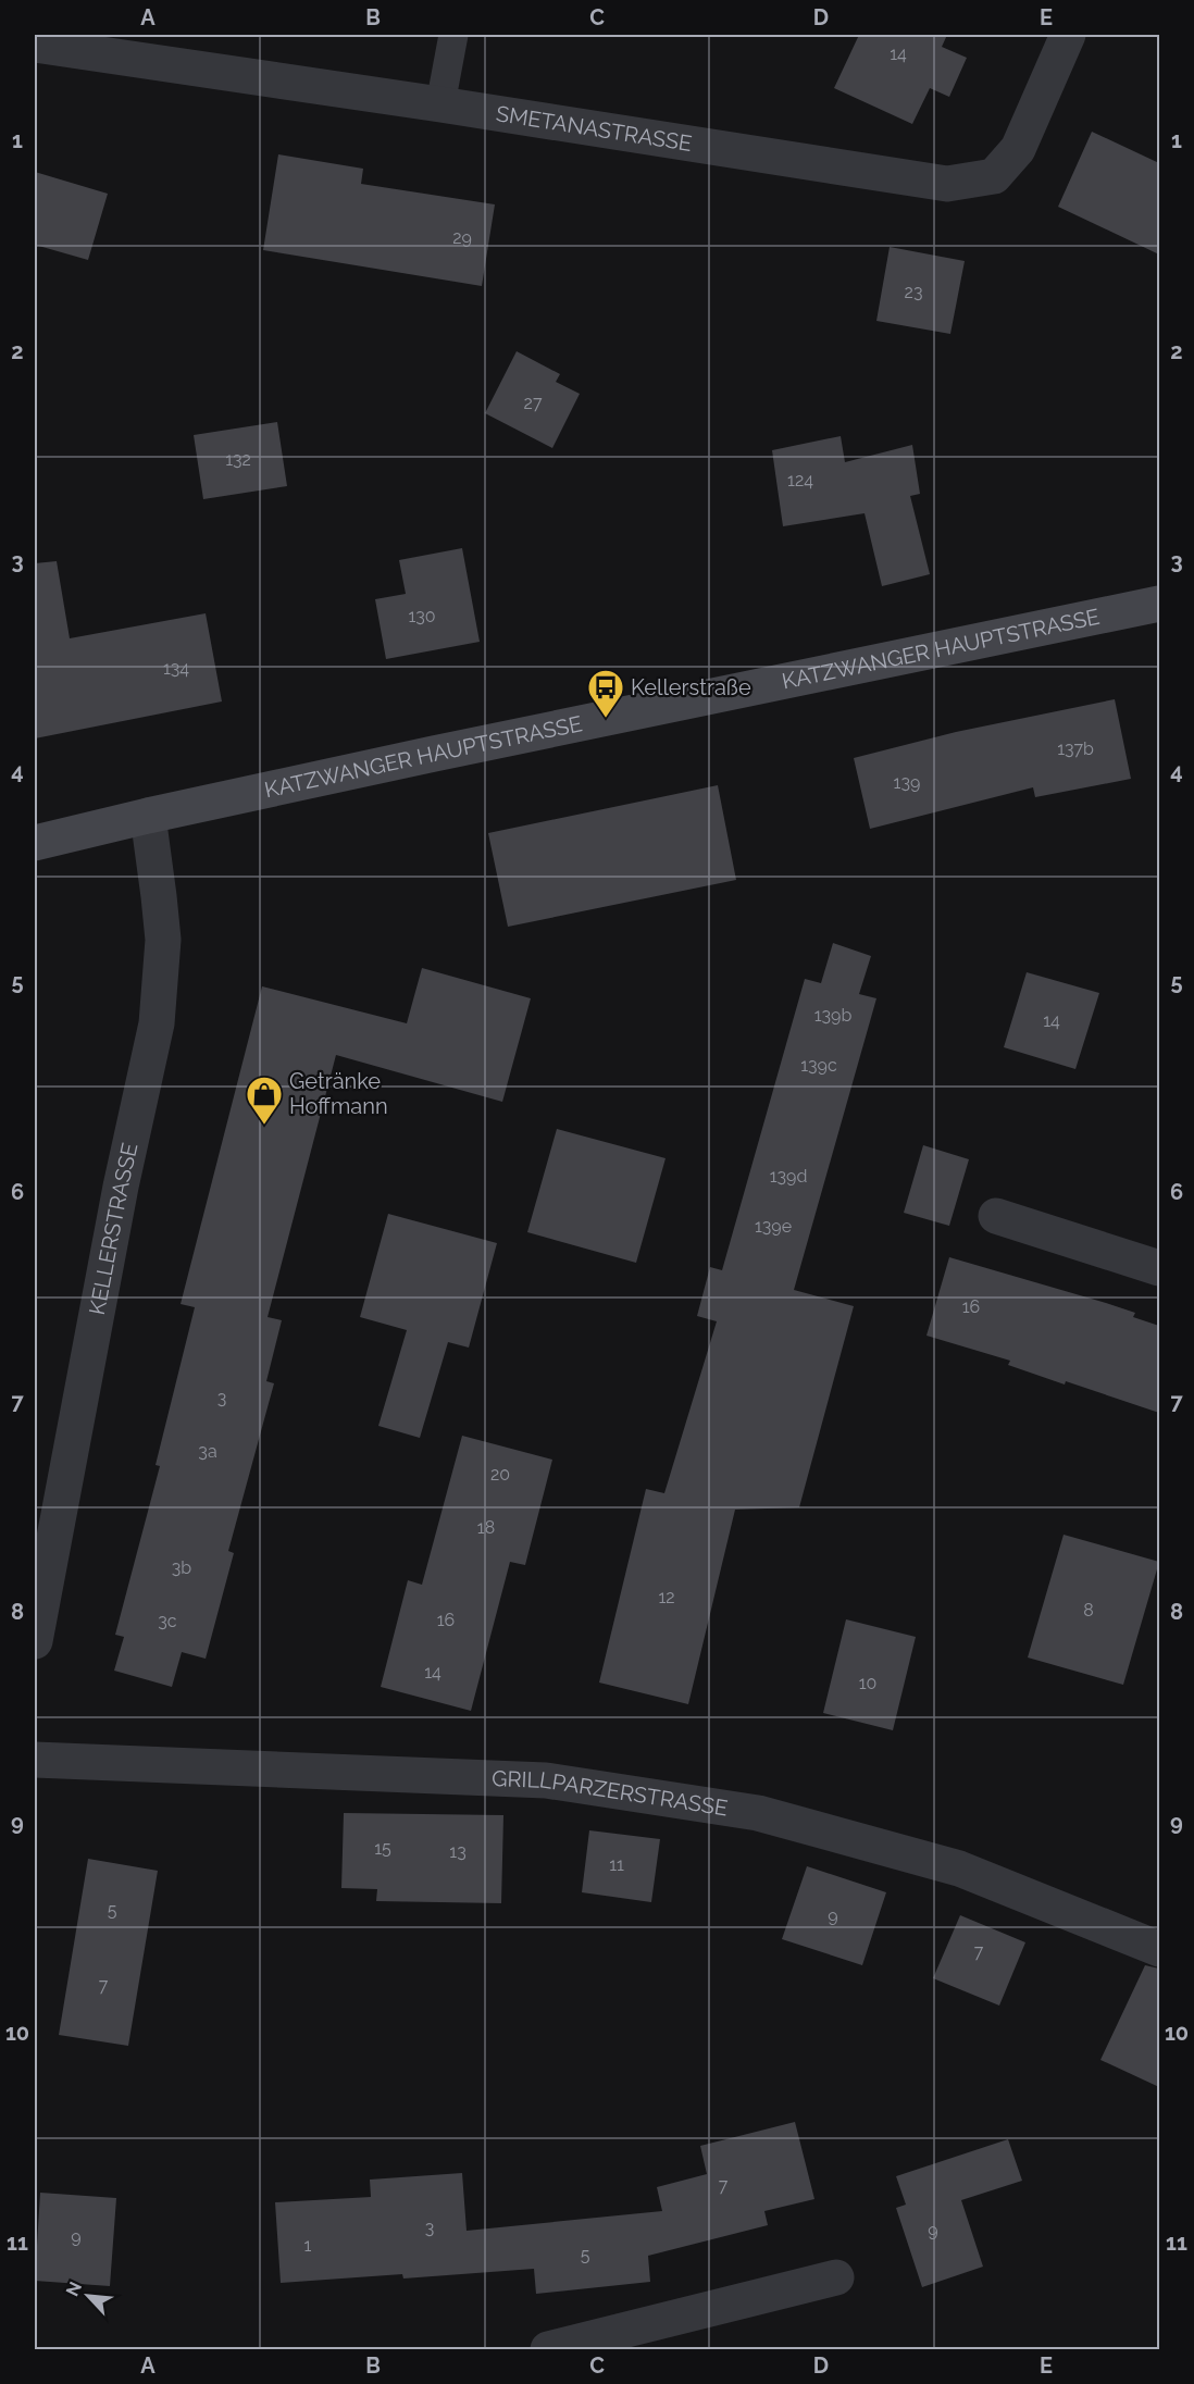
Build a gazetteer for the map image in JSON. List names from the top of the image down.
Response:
{
  "streets": {
    "main road": ["KATZWANGER HAUPTSTRASSE"],
    "street": ["SMETANASTRASSE", "KELLERSTRASSE", "GRILLPARZERSTRASSE"]
  },
  "crossings": [
    ["KATZWANGER HAUPTSTRASSE", "KELLERSTRASSE"]
  ],
  "places": {
    "bus stop": ["Kellerstraße"],
    "shop": ["Getränke Hoffmann"]
  },
  "house_numbers": [
    "14",
    "29",
    "23",
    "27",
    "132",
    "124",
    "130",
    "134",
    "137b",
    "139",
    "139b",
    "14",
    "139c",
    "139d",
    "139e",
    "16",
    "3",
    "3a",
    "20",
    "18",
    "3b",
    "12",
    "8",
    "16",
    "3c",
    "14",
    "10",
    "15",
    "13",
    "11",
    "5",
    "9",
    "7",
    "7",
    "7",
    "3",
    "9",
    "9",
    "1",
    "5"
  ],
  "north": "top left",
  "grid": {
    "columns": [
      "A",
      "B",
      "C",
      "D",
      "E"
    ],
    "rows": [
      "1",
      "2",
      "3",
      "4",
      "5",
      "6",
      "7",
      "8",
      "9",
      "10",
      "11"
    ]
  }
}
